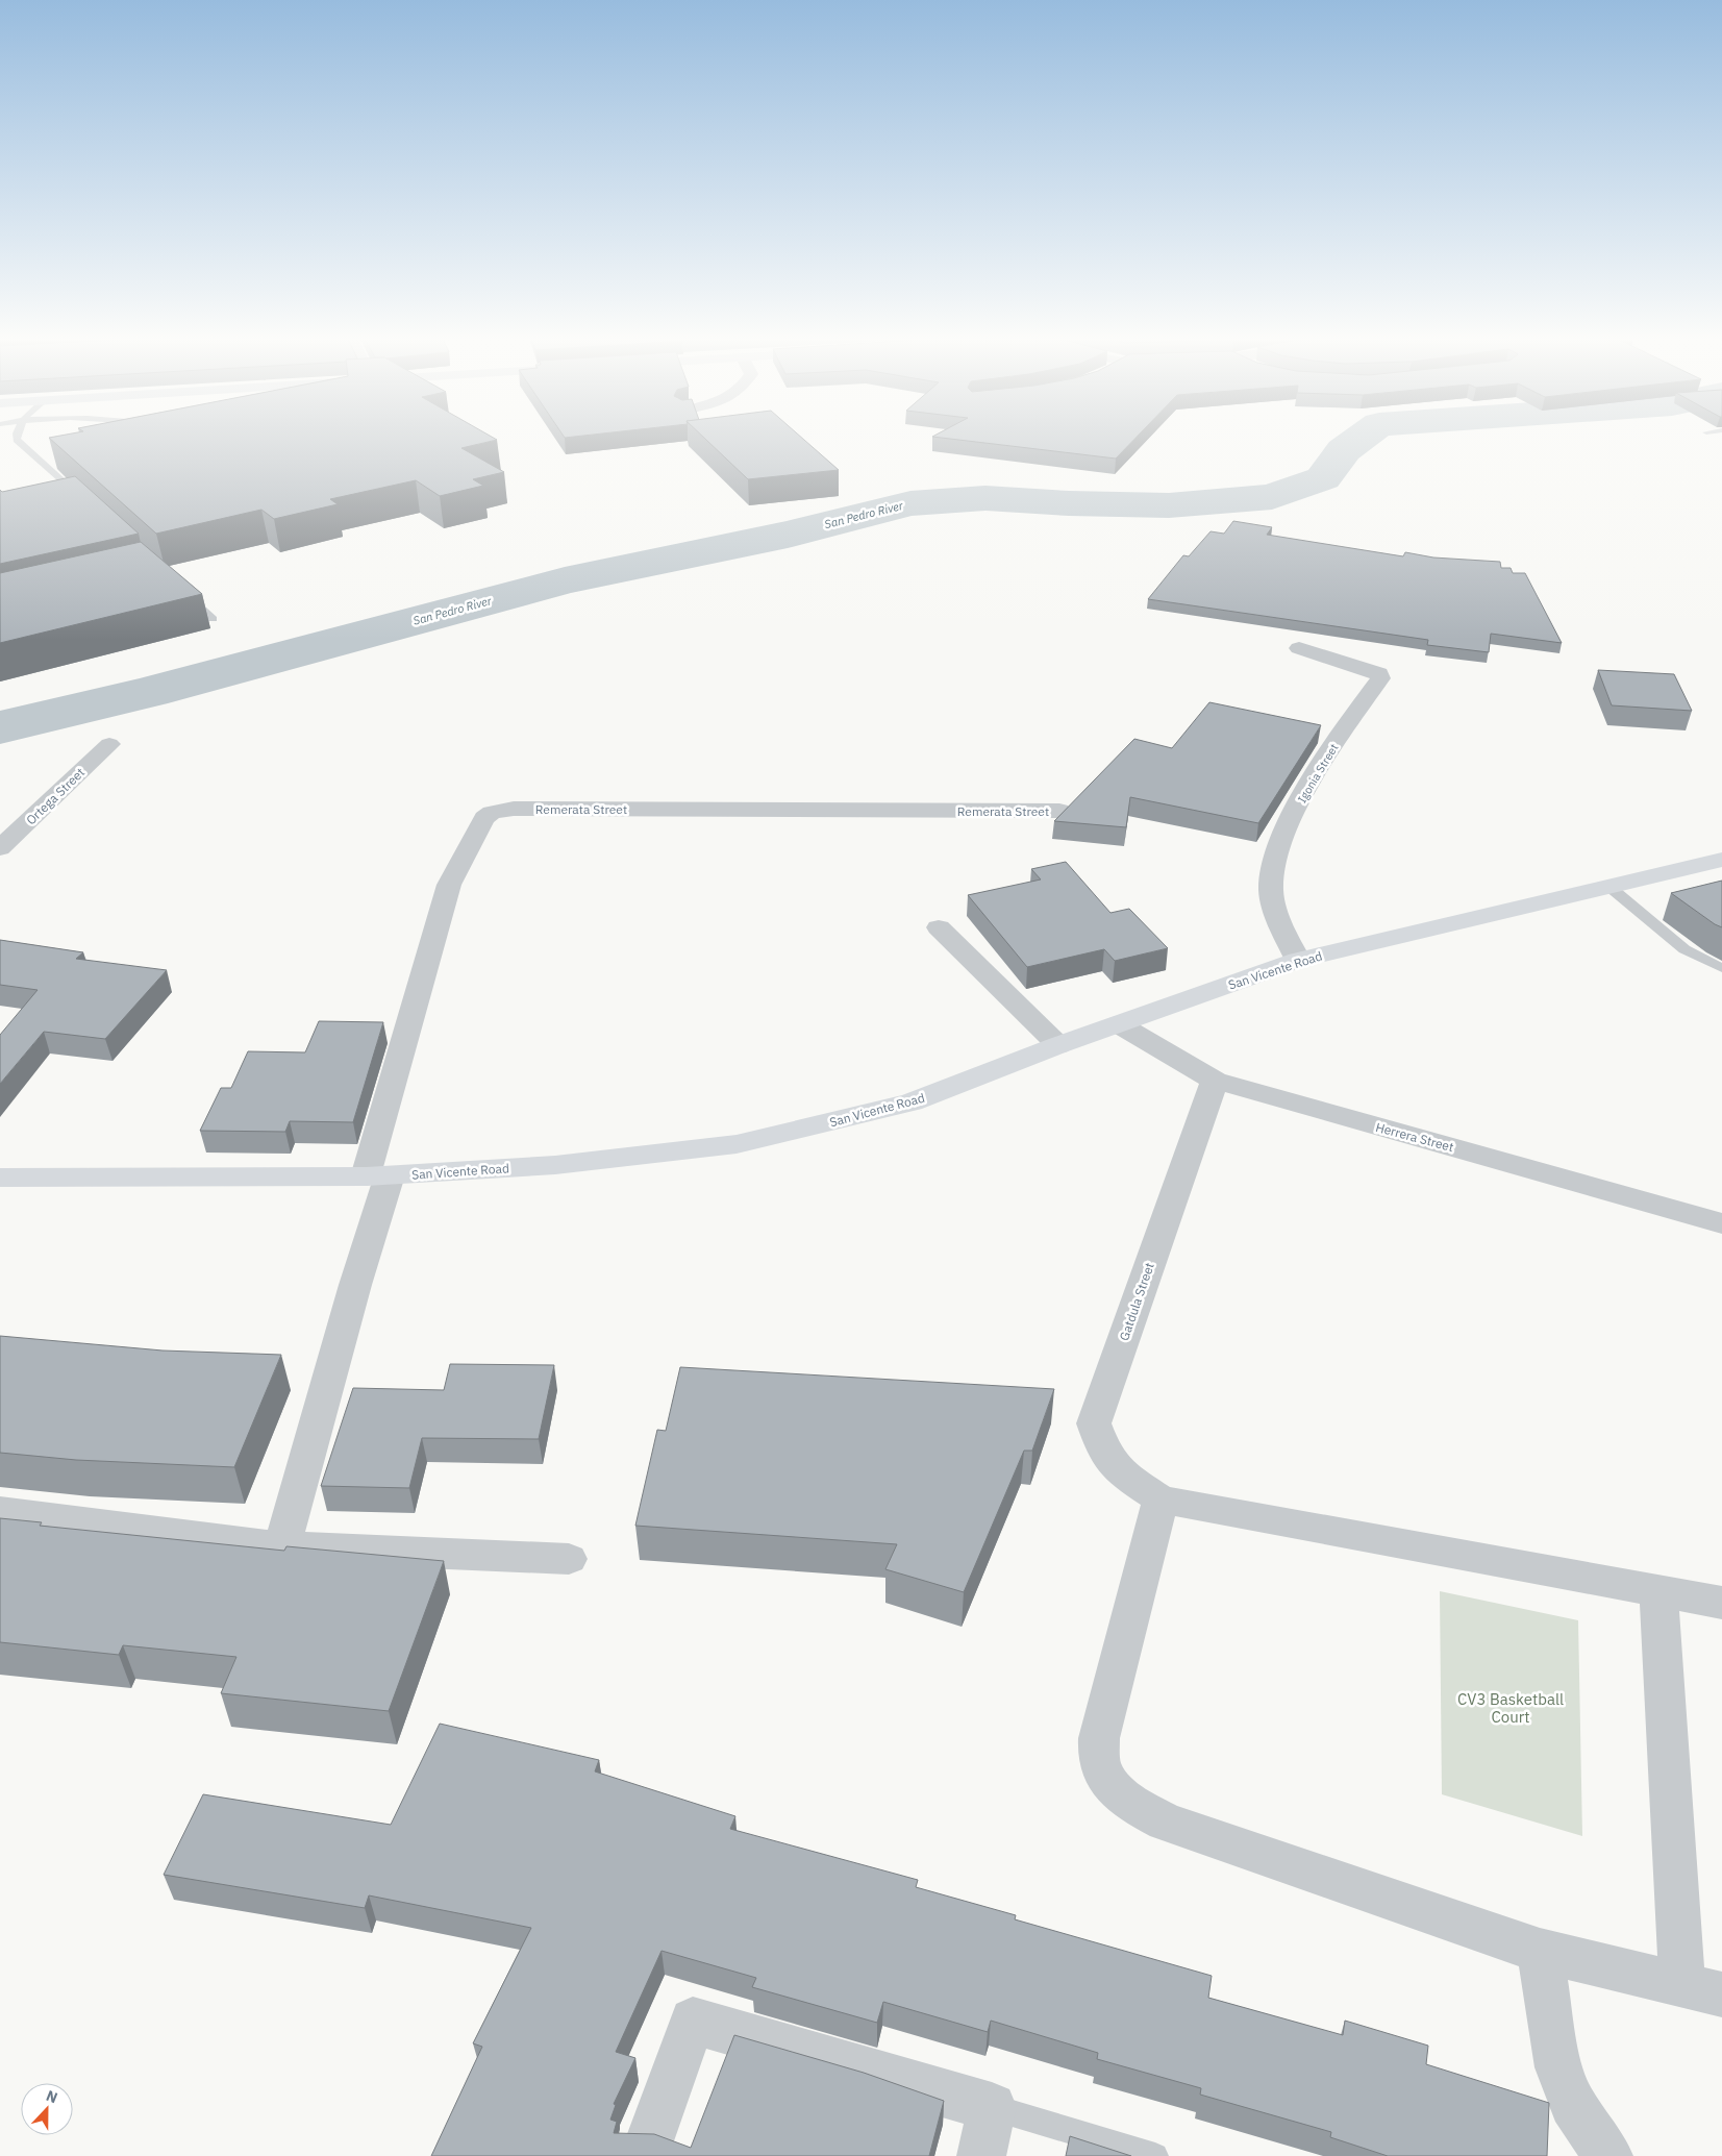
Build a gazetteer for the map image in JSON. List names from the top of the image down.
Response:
{
  "streets": {
    "main road": ["San Vicente Road"],
    "street": [
      "Igonia Street",
      "Ortega Street",
      "Remerata Street",
      "Herrera Street",
      "Gatdula Street"
    ]
  },
  "crossings": [
    ["Igonia Street", "San Vicente Road"],
    ["Remerata Street", "San Vicente Road"],
    ["San Vicente Road", "Herrera Street"],
    ["Herrera Street", "Gatdula Street"]
  ],
  "water": ["San Pedro River"],
  "parks": ["CV3 Basketball Court"],
  "north": "top"
}
